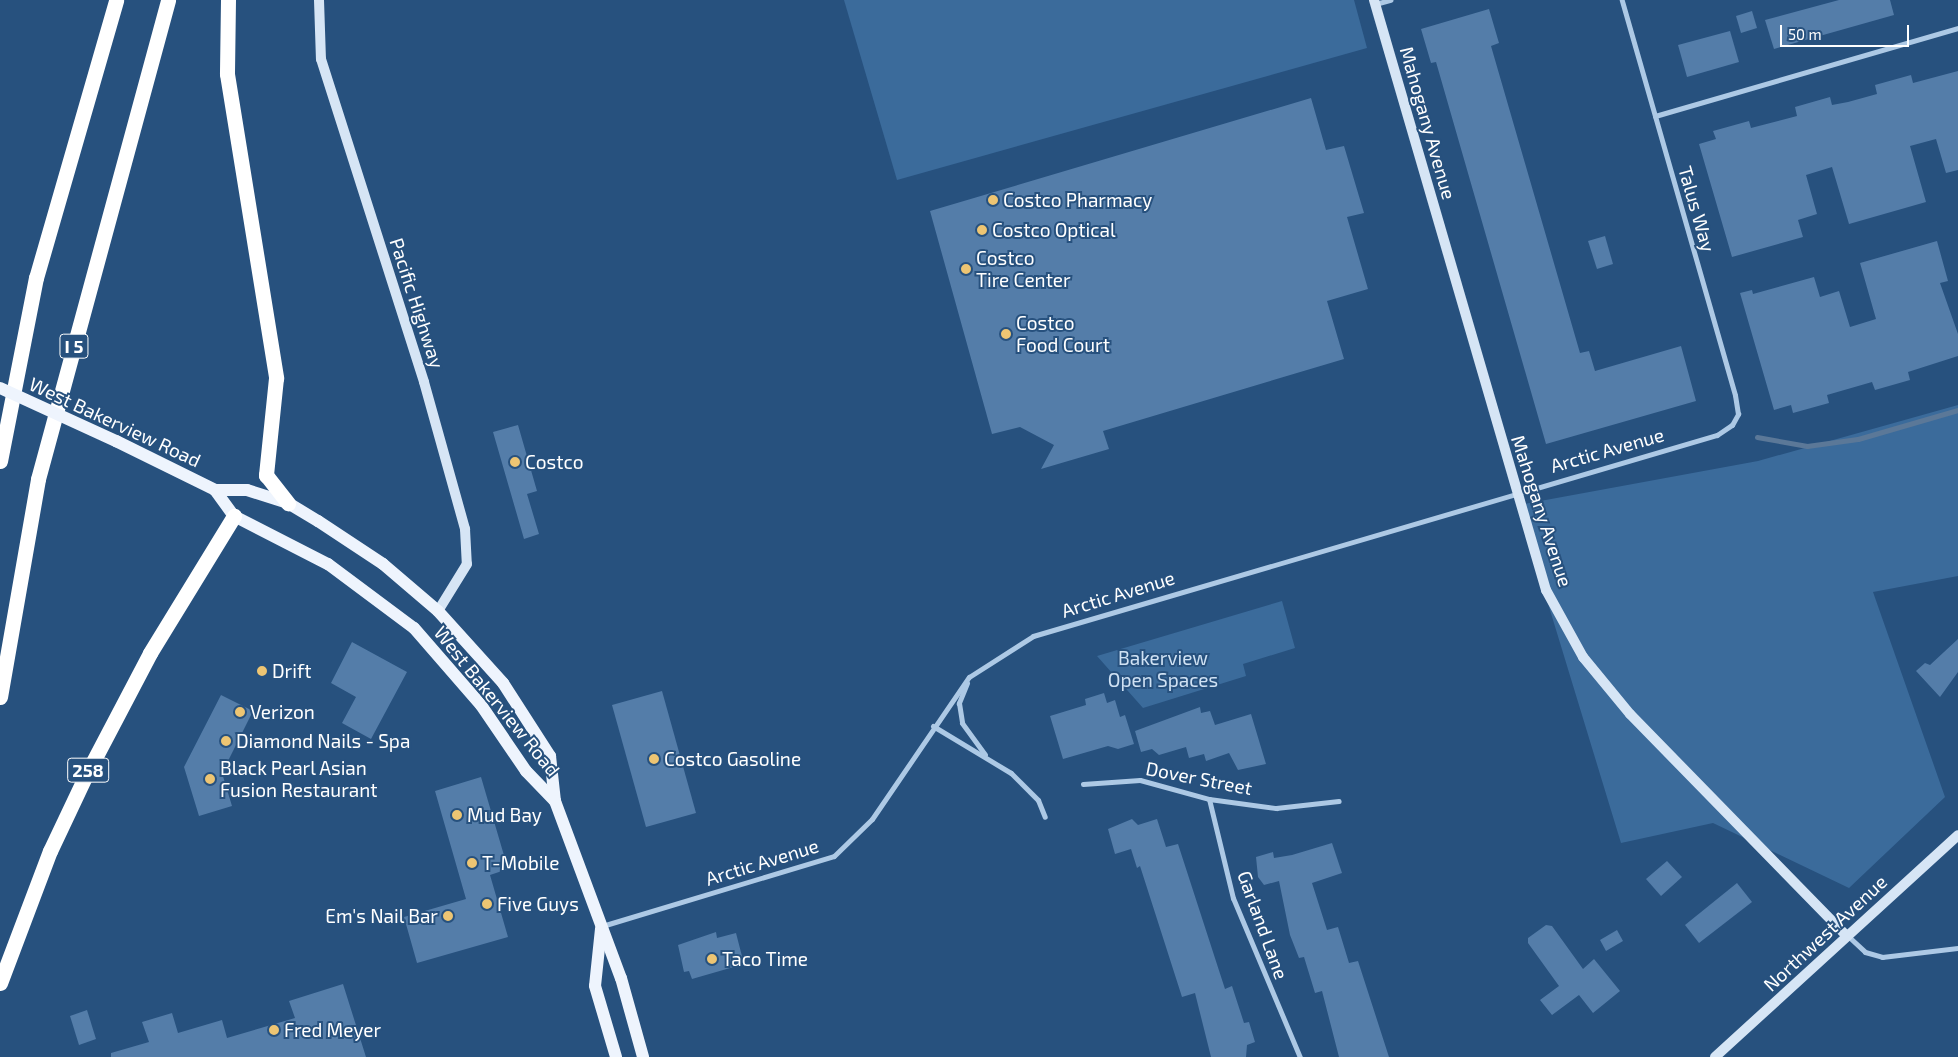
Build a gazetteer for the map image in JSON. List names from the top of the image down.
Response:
{
  "streets": {
    "highway": ["I 5", "258"],
    "main road": ["West Bakerview Road"],
    "street": [
      "Mahogany Avenue",
      "Talus Way",
      "Pacific Highway",
      "Arctic Avenue",
      "Dover Street",
      "Garland Lane",
      "Northwest Avenue"
    ]
  },
  "crossings": [
    ["Mahogany Avenue", "Arctic Avenue"],
    ["Mahogany Avenue", "Northwest Avenue"],
    ["Talus Way", "Arctic Avenue"],
    ["Pacific Highway", "West Bakerview Road"],
    ["West Bakerview Road", "Arctic Avenue"],
    ["West Bakerview Road", "258"],
    ["Dover Street", "Garland Lane"]
  ],
  "parks": ["Bakerview Open Spaces"],
  "places": [
    "Costco Pharmacy",
    "Costco Optical",
    "Costco Tire Center",
    "Costco Food Court",
    "Costco",
    "Drift",
    "Verizon",
    "Diamond Nails - Spa",
    "Costco Gasoline",
    "Black Pearl Asian Fusion Restaurant",
    "Mud Bay",
    "T-Mobile",
    "Five Guys",
    "Em's Nail Bar",
    "Taco Time",
    "Fred Meyer"
  ],
  "scale_bar": "50 m"
}
